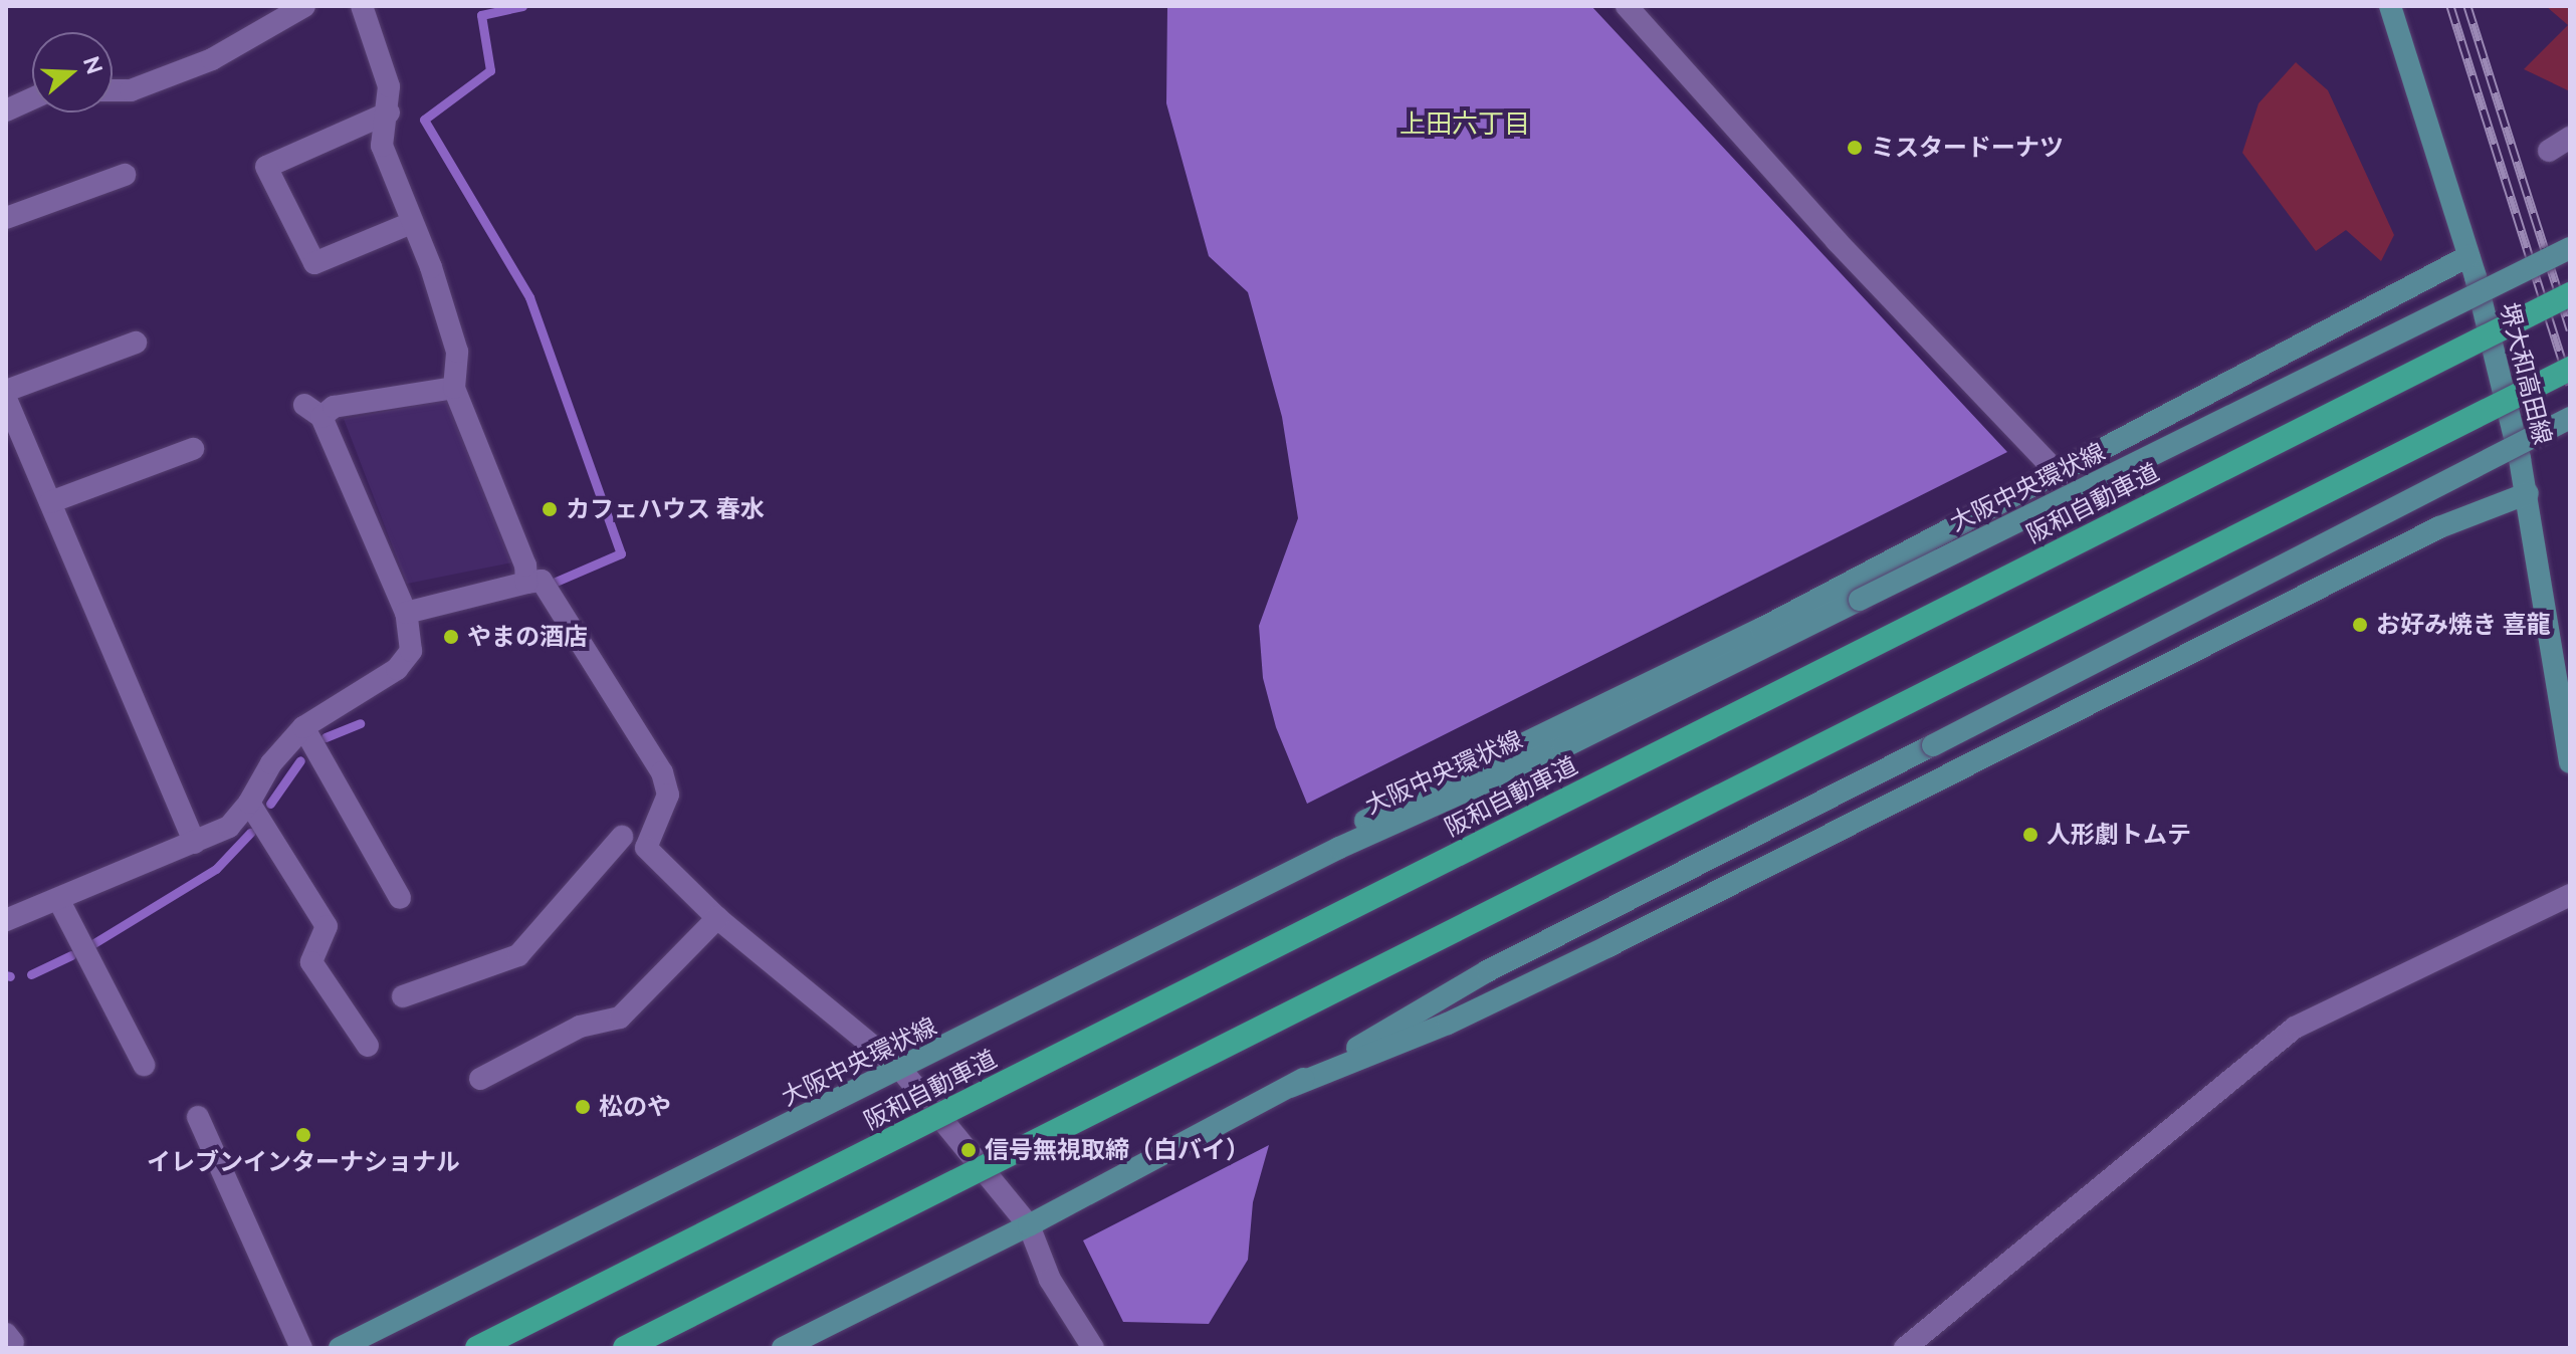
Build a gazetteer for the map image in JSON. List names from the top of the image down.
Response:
{
  "streets": {
    "highway": ["阪和自動車道"],
    "main road": ["堺大和高田線", "大阪中央環状線"]
  },
  "districts": ["上田六丁目"],
  "places": [
    "ミスタードーナツ",
    "カフェハウス 春水",
    "お好み焼き 喜龍",
    "やまの酒店",
    "人形劇トムテ",
    "松のや",
    "イレブンインターナショナル",
    "信号無視取締（白バイ）"
  ],
  "north": "right"
}
